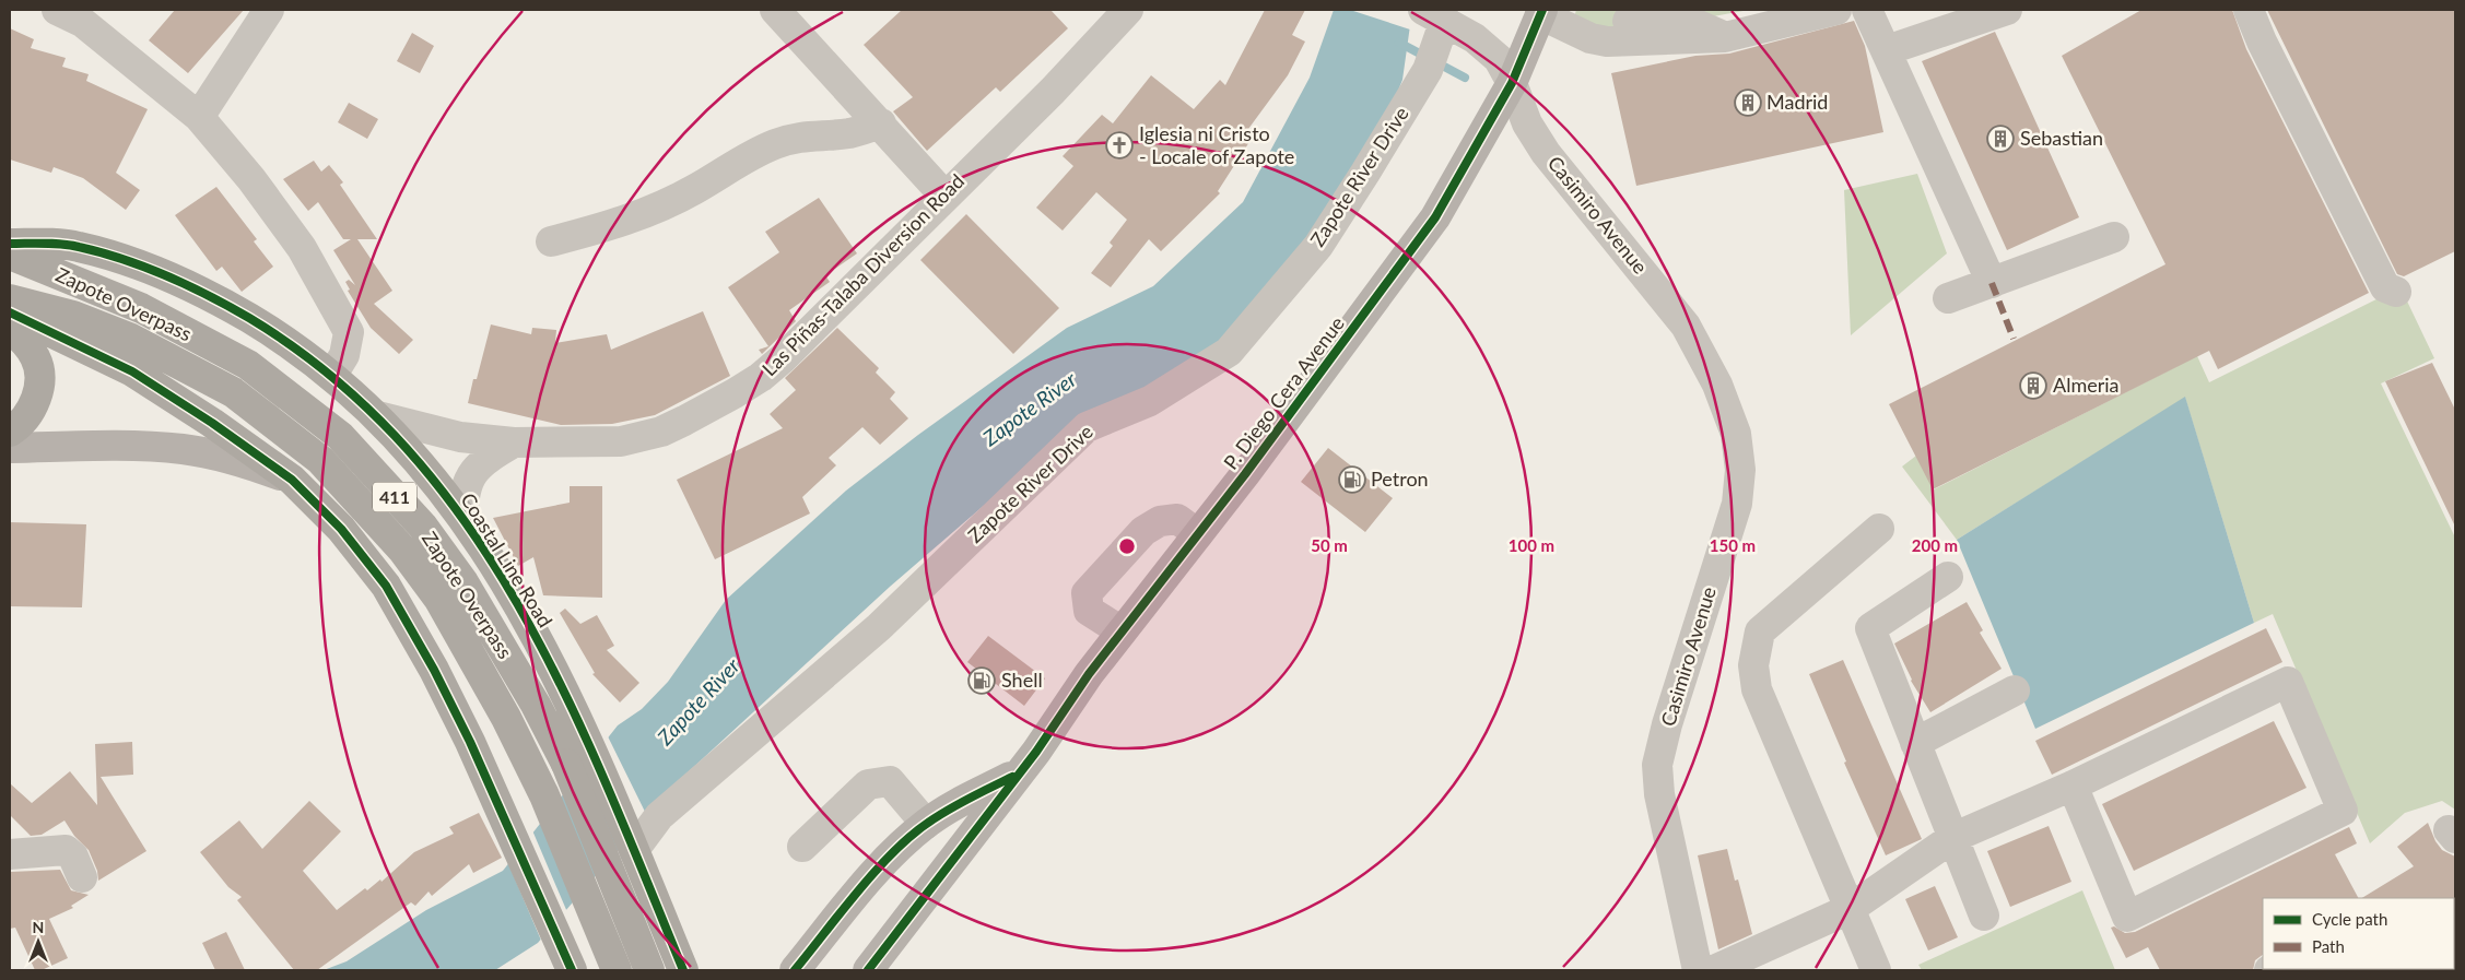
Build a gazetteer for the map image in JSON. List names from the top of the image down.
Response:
{
  "streets": {
    "highway": ["Zapote Overpass", "411", "Coastal Line Road"],
    "main road": ["P. Diego Cera Avenue"],
    "street": ["Zapote River Drive", "Casimiro Avenue", "Las Piñas-Talaba Diversion Road"]
  },
  "crossings": [
    ["Zapote River Drive", "Coastal Line Road"],
    ["Casimiro Avenue", "P. Diego Cera Avenue"],
    ["Las Piñas-Talaba Diversion Road", "Coastal Line Road"]
  ],
  "water": ["Zapote River"],
  "places": {
    "building": ["Madrid", "Sebastian", "Almeria"],
    "church": ["Iglesia ni Cristo - Locale of Zapote"],
    "fuel station": ["Petron", "Shell"]
  },
  "legend": ["Cycle path", "Path"],
  "north": "top",
  "rings": [
    "50 m",
    "100 m",
    "150 m",
    "200 m"
  ]
}
